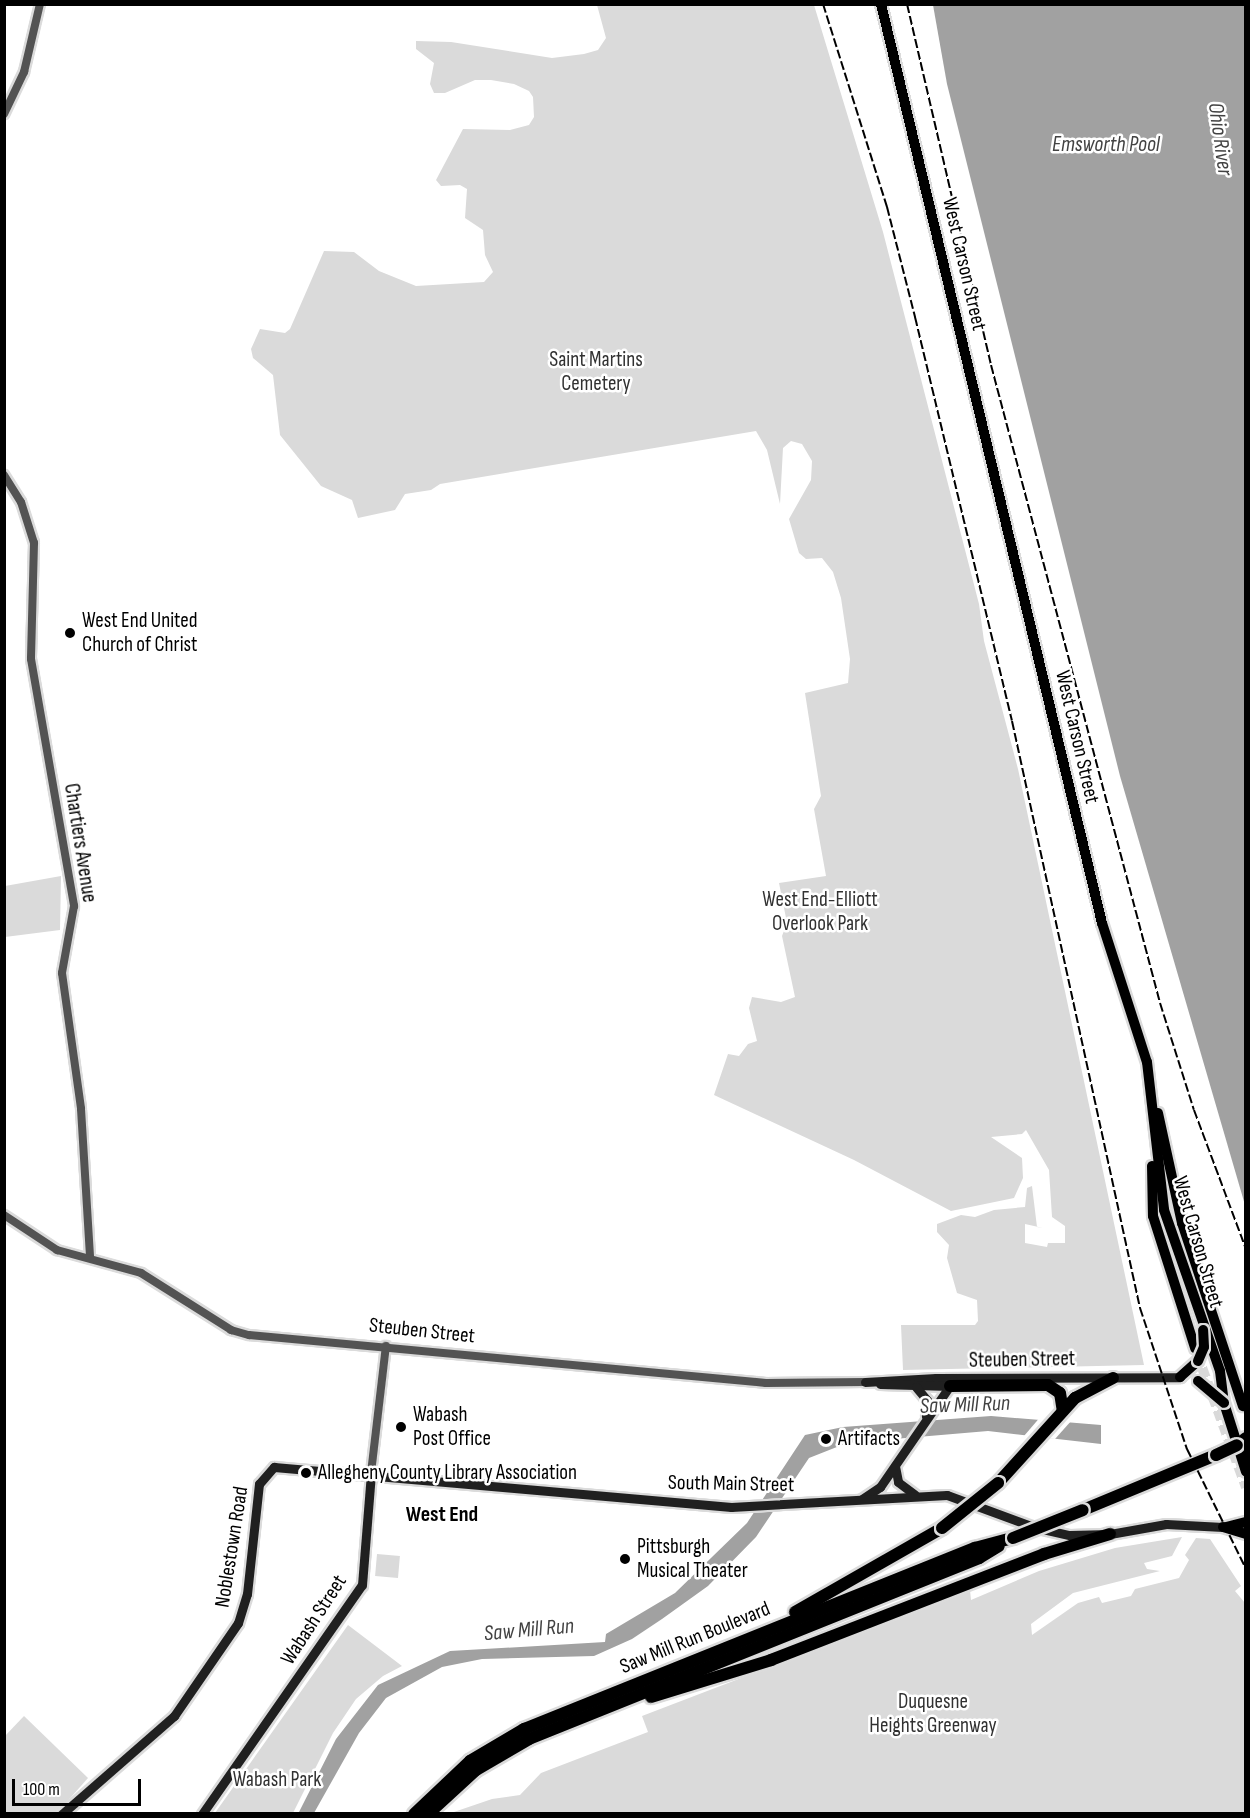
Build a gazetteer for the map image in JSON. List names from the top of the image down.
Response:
{
  "streets": {
    "highway": ["Saw Mill Run Boulevard"],
    "main road": [
      "West Carson Street",
      "Steuben Street",
      "South Main Street",
      "Noblestown Road",
      "Wabash Street"
    ],
    "street": ["Chartiers Avenue"]
  },
  "crossings": [
    ["West Carson Street", "Saw Mill Run Boulevard"],
    ["Chartiers Avenue", "Steuben Street"],
    ["Steuben Street", "Wabash Street"],
    ["South Main Street", "Noblestown Road"],
    ["South Main Street", "Wabash Street"]
  ],
  "districts": ["West End"],
  "water": ["Ohio River", "Emsworth Pool", "Saw Mill Run"],
  "parks": [
    "Saint Martins Cemetery",
    "West End-Elliott Overlook Park",
    "Duquesne Heights Greenway",
    "Wabash Park"
  ],
  "places": [
    "West End United Church of Christ",
    "Wabash Post Office",
    "Artifacts",
    "Allegheny County Library Association",
    "Pittsburgh Musical Theater"
  ],
  "scale_bar": "100 m"
}
